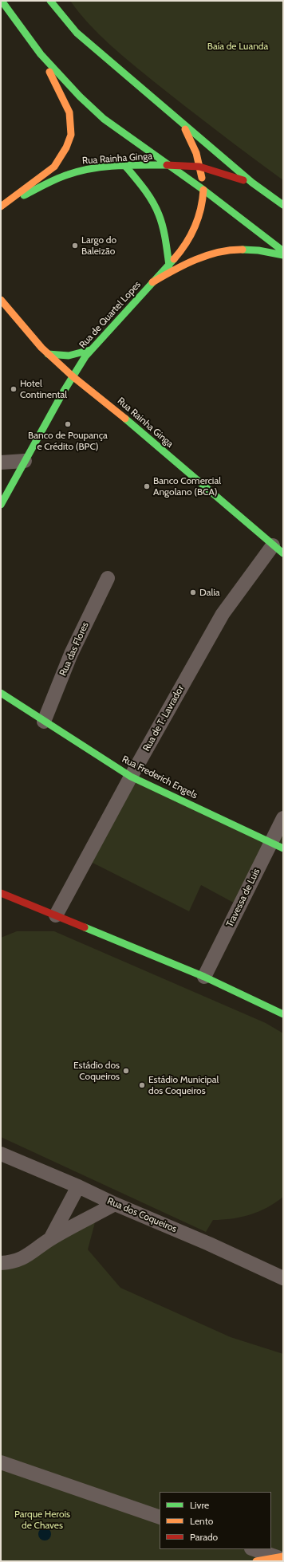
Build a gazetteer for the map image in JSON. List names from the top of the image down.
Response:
{
  "streets": {
    "street": [
      "Rua Rainha Ginga",
      "Rua de Quartel Lopes",
      "Rua das Flores",
      "Rua de T. Lavrador",
      "Rua Frederich Engels",
      "Travessa de Luis",
      "Rua dos Coqueiros"
    ]
  },
  "crossings": [
    ["Rua Rainha Ginga", "Rua de Quartel Lopes"],
    ["Rua Rainha Ginga", "Rua de T. Lavrador"],
    ["Rua das Flores", "Rua Frederich Engels"],
    ["Rua de T. Lavrador", "Rua Frederich Engels"],
    ["Rua Frederich Engels", "Travessa de Luis"]
  ],
  "parks": ["Baía de Luanda", "Parque Herois de Chaves"],
  "places": [
    "Largo do Baleizão",
    "Hotel Continental",
    "Banco de Poupança e Crédito (BPC)",
    "Banco Comercial Angolano (BCA)",
    "Dalia",
    "Estádio dos Coqueiros",
    "Estádio Municipal dos Coqueiros"
  ],
  "legend": ["Livre", "Lento", "Parado"]
}
